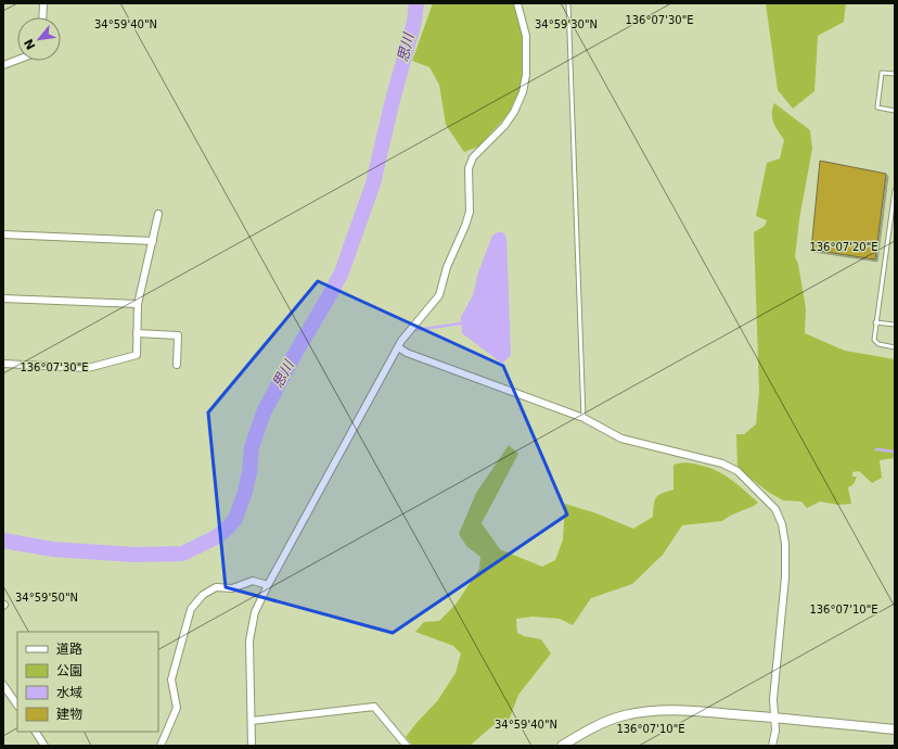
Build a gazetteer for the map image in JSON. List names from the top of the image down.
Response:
{
  "water": ["思川"],
  "legend": [
    "道路",
    "公園",
    "水域",
    "建物"
  ],
  "north": "bottom left",
  "coordinates": [
    "136°07'30\"E",
    "34°59'40\"N",
    "34°59'30\"N",
    "136°07'20\"E",
    "34°59'50\"N",
    "136°07'10\"E"
  ]
}
